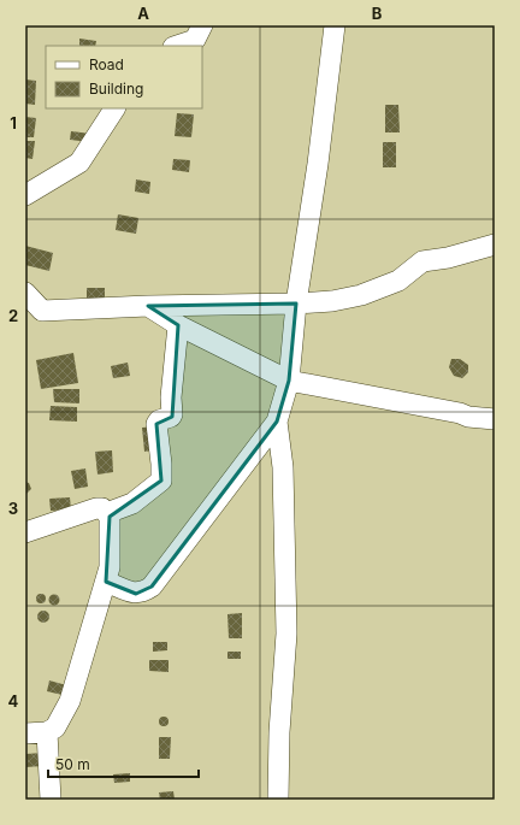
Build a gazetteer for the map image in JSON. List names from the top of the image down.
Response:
{
  "legend": ["Road", "Building"],
  "scale_bar": "50 m",
  "grid": {
    "columns": ["A", "B"],
    "rows": [
      "1",
      "2",
      "3",
      "4"
    ]
  }
}
